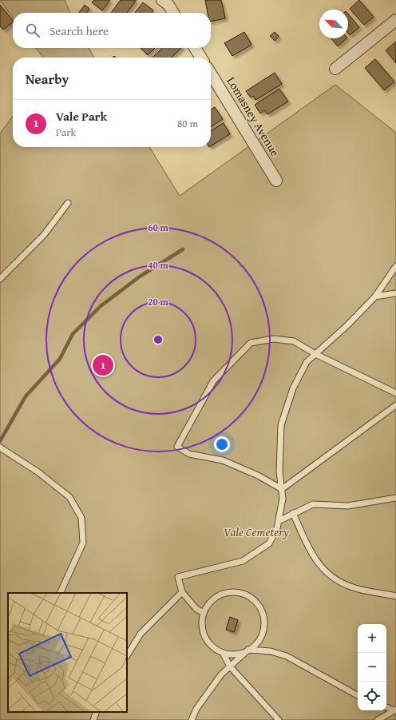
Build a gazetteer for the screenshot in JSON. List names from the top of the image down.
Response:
{
  "streets": {
    "street": ["Lomasney Avenue"]
  },
  "parks": ["Vale Cemetery"],
  "north": "top left",
  "page": {
    "search": "Search here",
    "heading": "Nearby",
    "list": [
      {
        "mark": "1",
        "name": "Vale Park",
        "note": "Park",
        "value": "80 m"
      }
    ],
    "pins": "1",
    "map_buttons": ["+", "−"]
  },
  "rings": ["60 m", "40 m", "20 m"]
}
